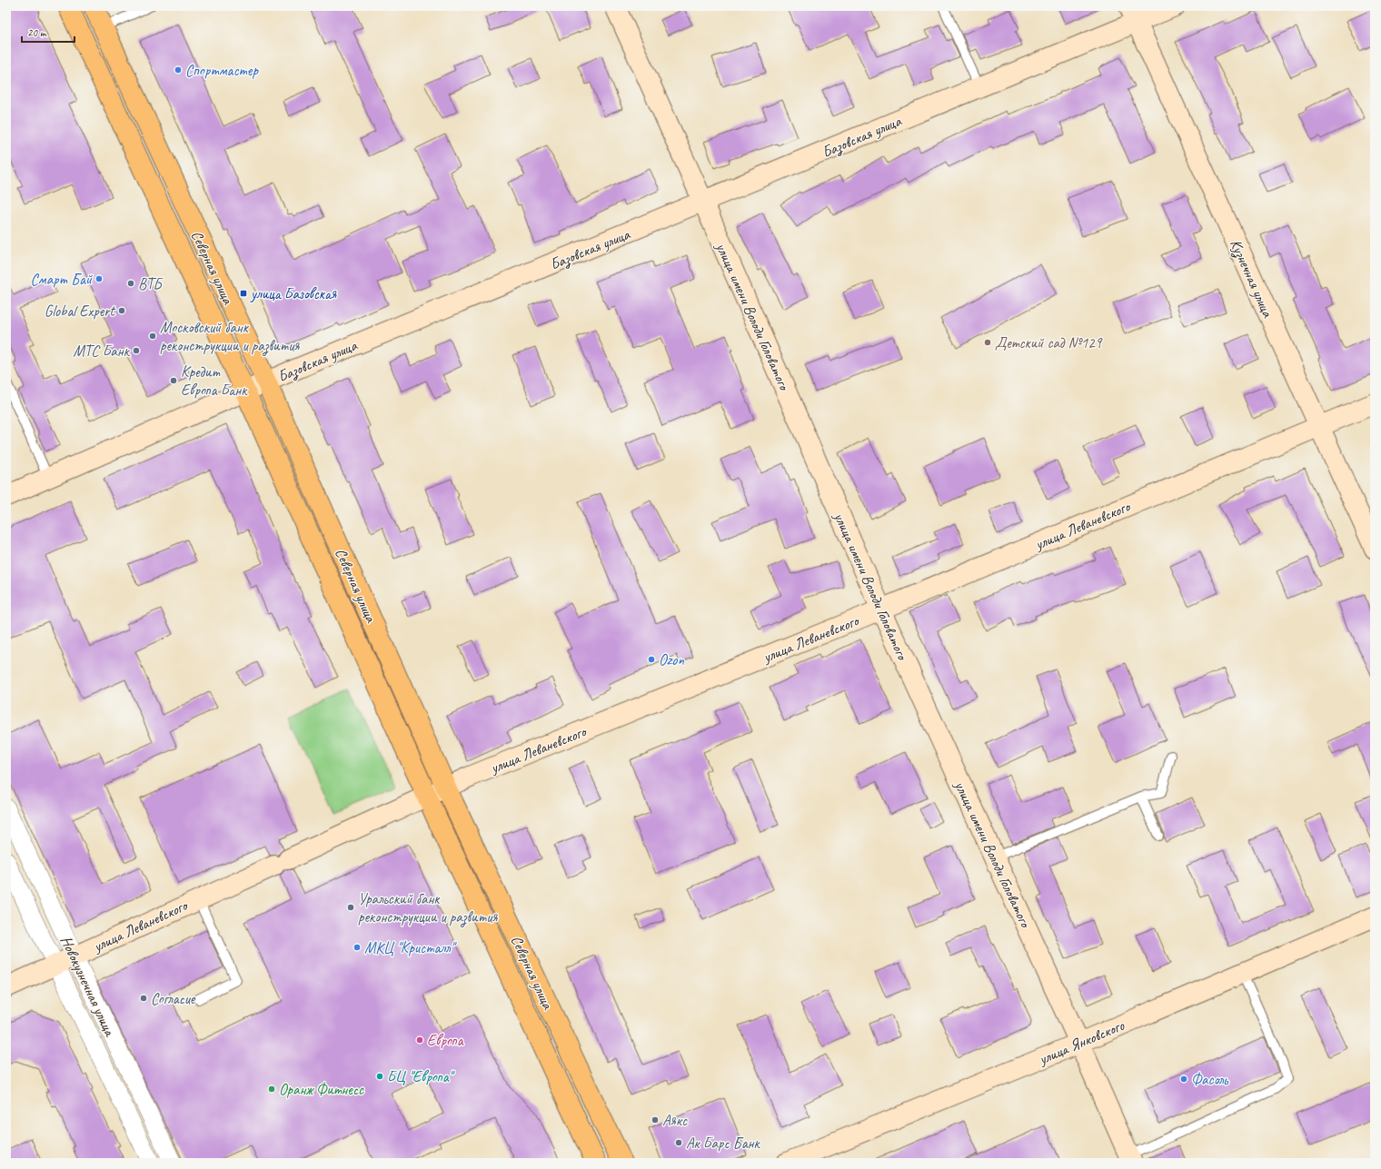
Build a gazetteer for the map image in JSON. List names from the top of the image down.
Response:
{
  "streets": {
    "main road": ["Северная улица"],
    "street": [
      "Базовская улица",
      "Кузнечная улица",
      "улица имени Володи Головатого",
      "улица Леваневского",
      "Новокузнечная улица",
      "улица Янковского"
    ]
  },
  "crossings": [
    ["Базовская улица", "Северная улица"],
    ["Базовская улица", "Кузнечная улица"],
    ["Базовская улица", "улица имени Володи Головатого"],
    ["Северная улица", "улица Леваневского"],
    ["Кузнечная улица", "улица Леваневского"],
    ["улица имени Володи Головатого", "улица Леваневского"],
    ["улица имени Володи Головатого", "улица Янковского"],
    ["улица Леваневского", "Новокузнечная улица"]
  ],
  "places": {
    "other": [
      "Спортмастер",
      "Смарт Бай",
      "ВТБ",
      "Global Expert",
      "Московский банк реконструкции и развития",
      "Детский сад №129",
      "МТС Банк",
      "Кредит Европа Банк",
      "Ozon",
      "Уральский банк реконструкции и развития",
      "МКЦ \"Кристалл\"",
      "Согласие",
      "Европа",
      "БЦ \"Европа\"",
      "Фасоль",
      "Оранж Фитнесс",
      "Аякс",
      "Ак Барс Банк"
    ],
    "transit": ["улица Базовская"]
  },
  "scale_bar": "20 m"
}
